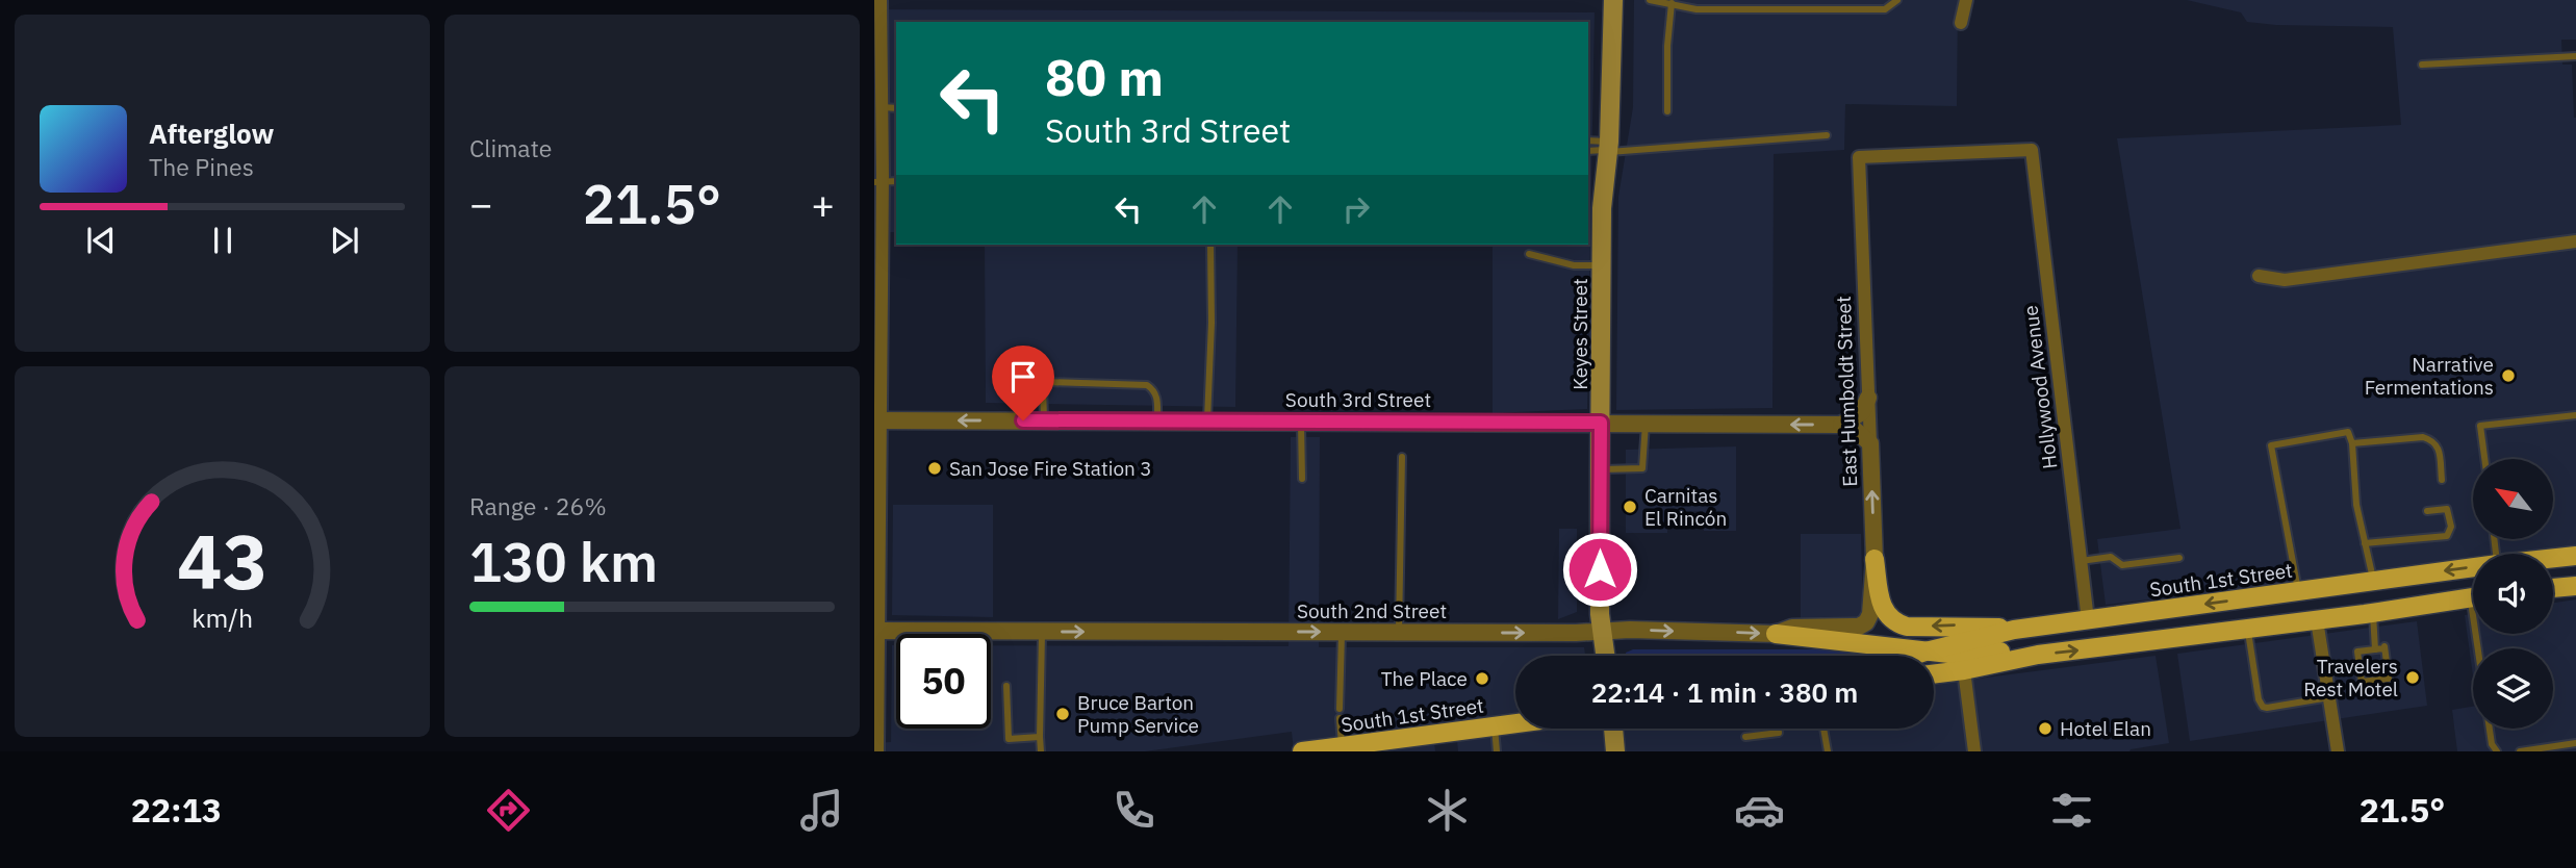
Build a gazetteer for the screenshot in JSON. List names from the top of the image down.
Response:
{
  "streets": {
    "main road": ["Keyes Street", "South 1st Street"],
    "street": [
      "Hollywood Avenue",
      "East Humboldt Street",
      "South 3rd Street",
      "South 2nd Street"
    ]
  },
  "crossings": [
    ["Keyes Street", "South 3rd Street"],
    ["Keyes Street", "South 2nd Street"],
    ["Hollywood Avenue", "East Humboldt Street"],
    ["Hollywood Avenue", "South 1st Street"],
    ["East Humboldt Street", "South 2nd Street"]
  ],
  "one_way": ["South 3rd Street", "South 2nd Street"],
  "places": [
    "Narrative Fermentations",
    "San Jose Fire Station 3",
    "Carnitas El Rincón",
    "Travelers Rest Motel",
    "The Place",
    "Bruce Barton Pump Service",
    "Hotel Elan"
  ],
  "north": "top left",
  "page": {
    "tile": [
      "Climate",
      ["Range · 26%", "130 km"]
    ],
    "turn": ["80 m", "South 3rd Street"],
    "song": ["Afterglow", "The Pines"],
    "heat": ["−", "21.5°", "+"],
    "limit": "50",
    "trip": "22:14 · 1 min · 380 m",
    "tabs": ["22:13", "21.5°"],
    "gauge": ["43", "km/h"]
  }
}
